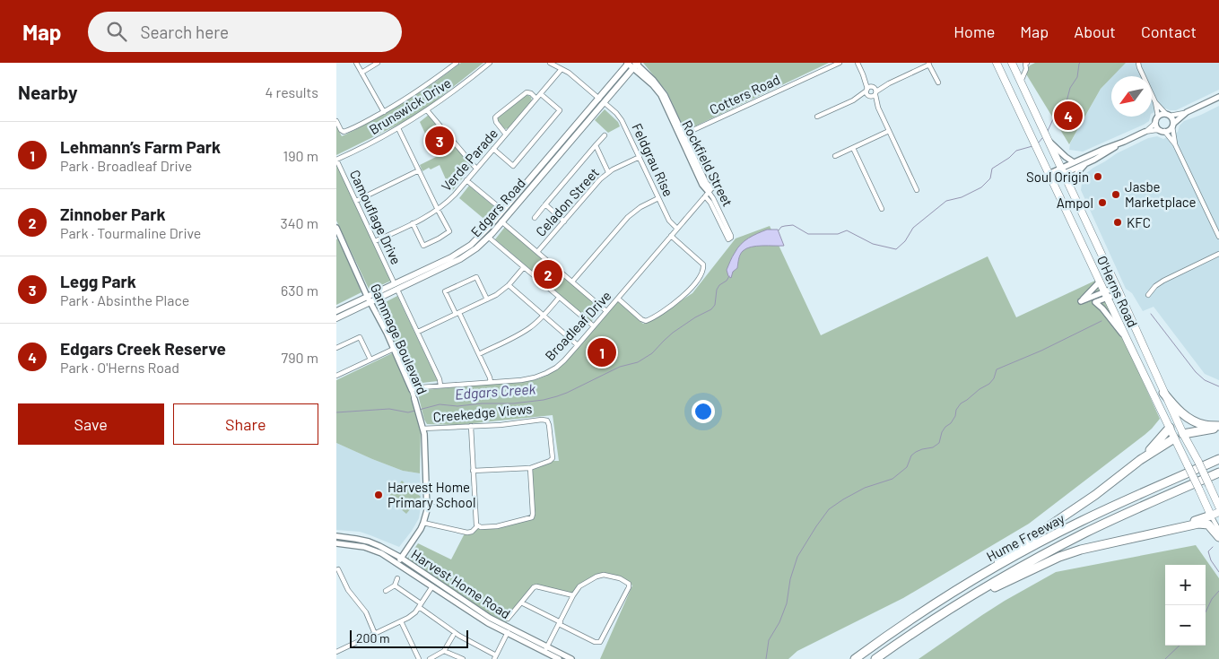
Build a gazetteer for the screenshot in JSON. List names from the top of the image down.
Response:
{
  "streets": {
    "highway": ["Hume Freeway"],
    "main road": ["Edgars Road", "O'Herns Road"],
    "street": [
      "Cotters Road",
      "Brunswick Drive",
      "Verde Parade",
      "Feldgrau Rise",
      "Rockfield Street",
      "Celadon Street",
      "Camouflage Drive",
      "Broadleaf Drive",
      "Gammage Boulevard",
      "Creekedge Views",
      "Harvest Home Road"
    ]
  },
  "crossings": [
    ["Cotters Road", "Rockfield Street"],
    ["Brunswick Drive", "Camouflage Drive"],
    ["Verde Parade", "Feldgrau Rise"],
    ["Verde Parade", "Camouflage Drive"],
    ["Feldgrau Rise", "Celadon Street"],
    ["Feldgrau Rise", "Edgars Road"],
    ["Feldgrau Rise", "Broadleaf Drive"],
    ["Rockfield Street", "Edgars Road"],
    ["Rockfield Street", "Broadleaf Drive"],
    ["Edgars Road", "Camouflage Drive"],
    ["Edgars Road", "Gammage Boulevard"],
    ["Camouflage Drive", "Broadleaf Drive"],
    ["Broadleaf Drive", "Gammage Boulevard"],
    ["Gammage Boulevard", "Creekedge Views"],
    ["Gammage Boulevard", "Harvest Home Road"]
  ],
  "water": ["Edgars Creek"],
  "places": [
    "Soul Origin",
    "Jasbe Marketplace",
    "Ampol",
    "KFC",
    "Harvest Home Primary School"
  ],
  "scale_bar": "200 m",
  "north": "bottom left",
  "page": {
    "header": "Map",
    "search": "Search here",
    "nav": [
      "Home",
      "Map",
      "About",
      "Contact"
    ],
    "heading": ["Nearby", "4 results"],
    "pins": [
      "4",
      "3",
      "2",
      "1"
    ],
    "list": [
      {
        "mark": "1",
        "name": "Lehmann’s Farm Park",
        "note": "Park · Broadleaf Drive",
        "value": "190 m"
      },
      {
        "mark": "2",
        "name": "Zinnober Park",
        "note": "Park · Tourmaline Drive",
        "value": "340 m"
      },
      {
        "mark": "3",
        "name": "Legg Park",
        "note": "Park · Absinthe Place",
        "value": "630 m"
      },
      {
        "mark": "4",
        "name": "Edgars Creek Reserve",
        "note": "Park · O'Herns Road",
        "value": "790 m"
      }
    ],
    "buttons": ["Save", "Share"],
    "map_buttons": ["+", "−"],
    "scale": "200 m"
  }
}
